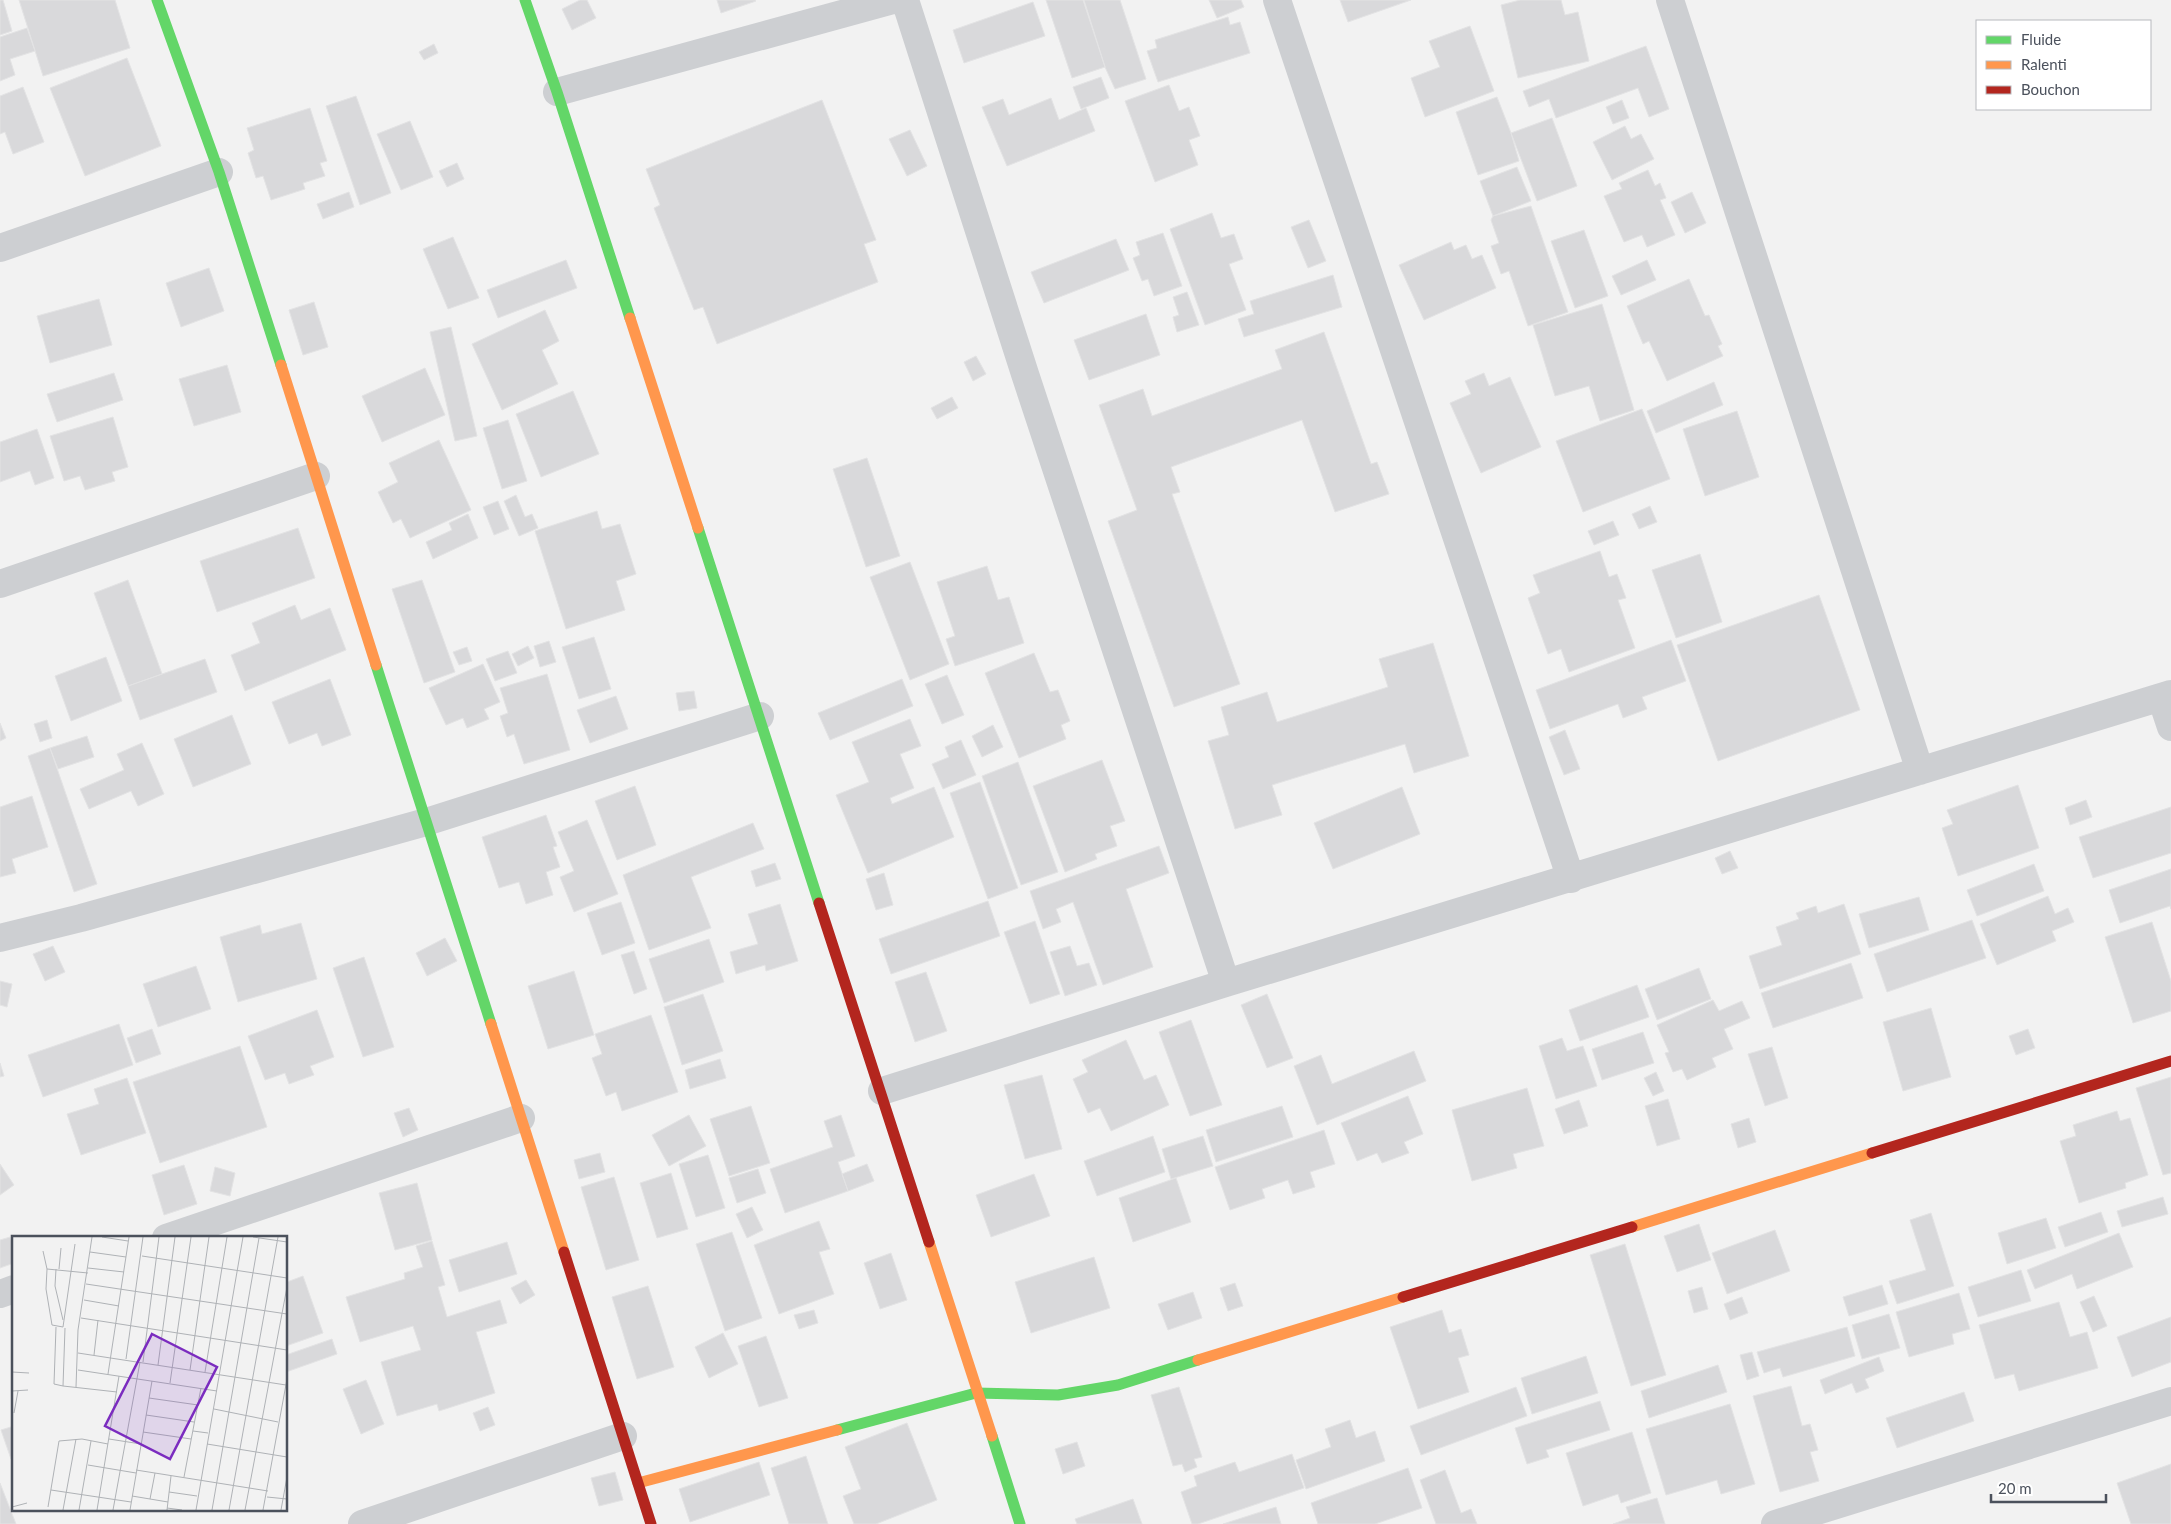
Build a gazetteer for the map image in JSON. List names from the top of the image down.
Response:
{
  "legend": ["Fluide", "Ralenti", "Bouchon"],
  "scale_bar": "20 m"
}
